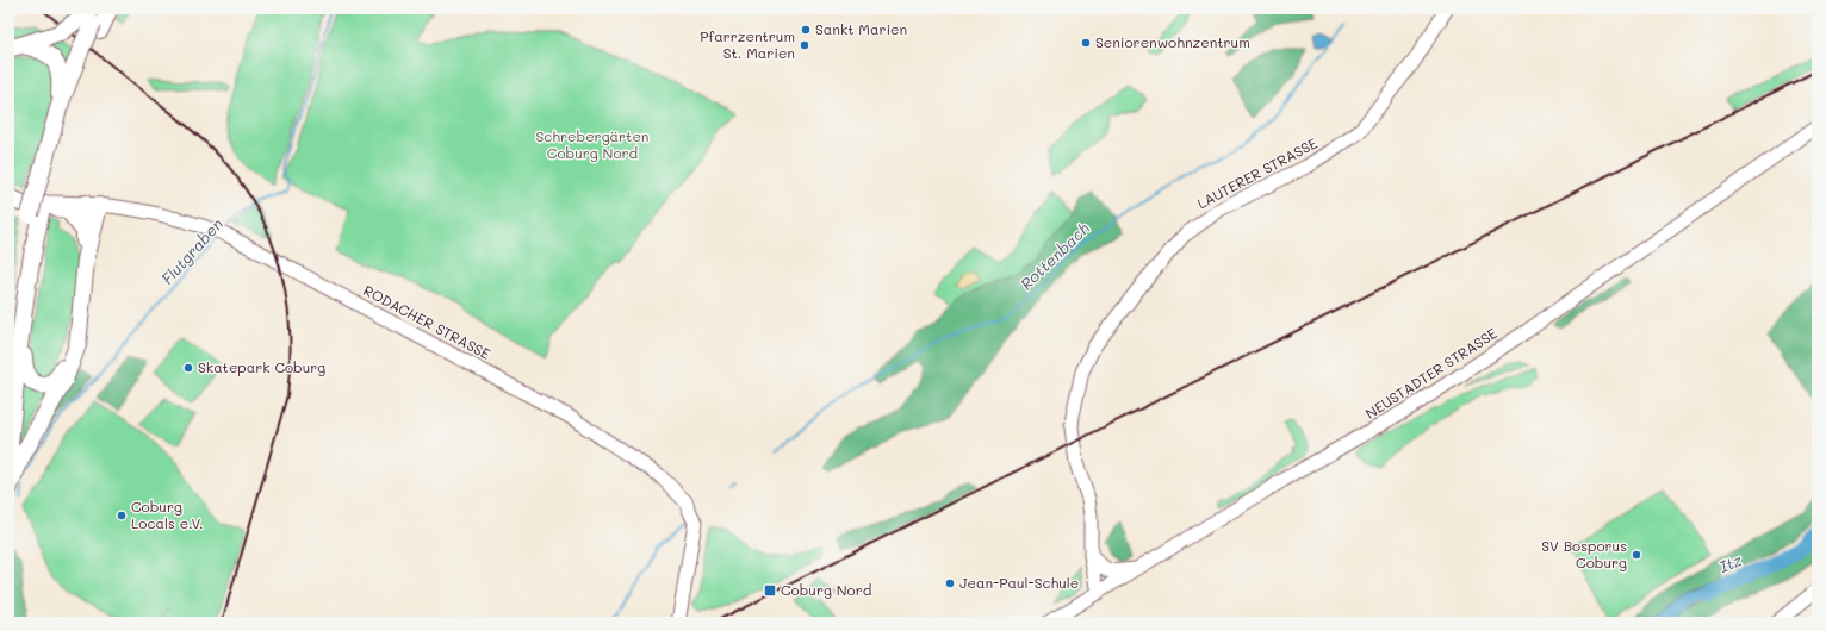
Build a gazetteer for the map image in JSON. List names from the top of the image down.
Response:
{
  "streets": {
    "street": ["LAUTERER STRASSE", "RODACHER STRASSE", "NEUSTADTER STRASSE"]
  },
  "crossings": [
    ["LAUTERER STRASSE", "NEUSTADTER STRASSE"]
  ],
  "water": ["Flutgraben", "Rottenbach", "Itz"],
  "parks": ["Schrebergärten Coburg Nord"],
  "places": {
    "other": [
      "Sankt Marien",
      "Seniorenwohnzentrum",
      "Pfarrzentrum St. Marien",
      "Skatepark Coburg",
      "Coburg Locals e.V.",
      "SV Bosporus Coburg",
      "Jean-Paul-Schule"
    ],
    "transit": ["Coburg Nord"]
  }
}
